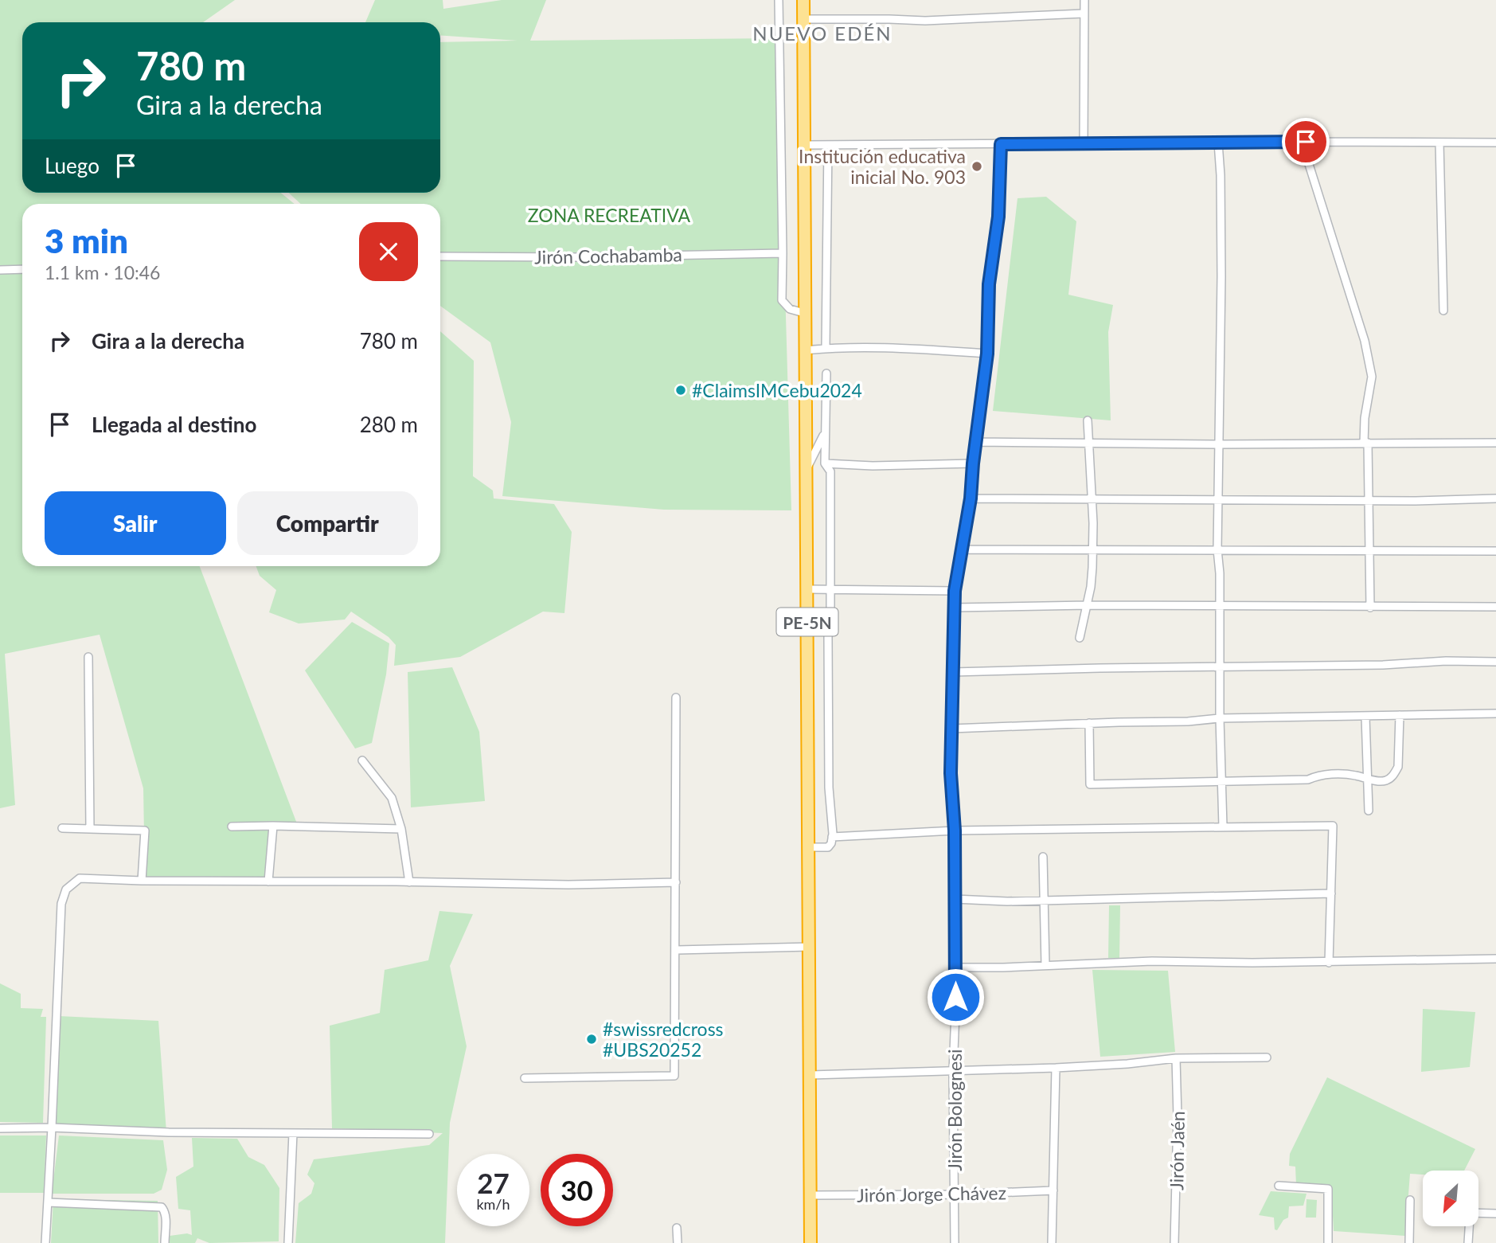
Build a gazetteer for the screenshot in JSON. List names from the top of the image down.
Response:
{
  "streets": {
    "highway": ["PE-5N"],
    "street": [
      "Jirón Cochabamba",
      "Jirón Bolognesi",
      "Jirón Jaén",
      "Jirón Jorge Chávez"
    ]
  },
  "crossings": [
    ["PE-5N", "Jirón Jorge Chávez"],
    ["Jirón Bolognesi", "Jirón Jorge Chávez"]
  ],
  "districts": ["NUEVO EDÉN"],
  "parks": ["ZONA RECREATIVA"],
  "places": ["Institución educativa inicial No. 903", "#ClaimsIMCebu2024", "#swissredcross #UBS20252"],
  "north": "bottom left",
  "page": {
    "turn": ["780 m", "Gira a la derecha"],
    "then": "Luego",
    "heading": ["3 min", "1.1 km · 10:46"],
    "list": [
      {
        "name": "Gira a la derecha",
        "value": "780 m"
      },
      {
        "name": "Llegada al destino",
        "value": "280 m"
      }
    ],
    "buttons": ["Salir", "Compartir"],
    "speed": "27 km/h",
    "limit": "30"
  }
}
